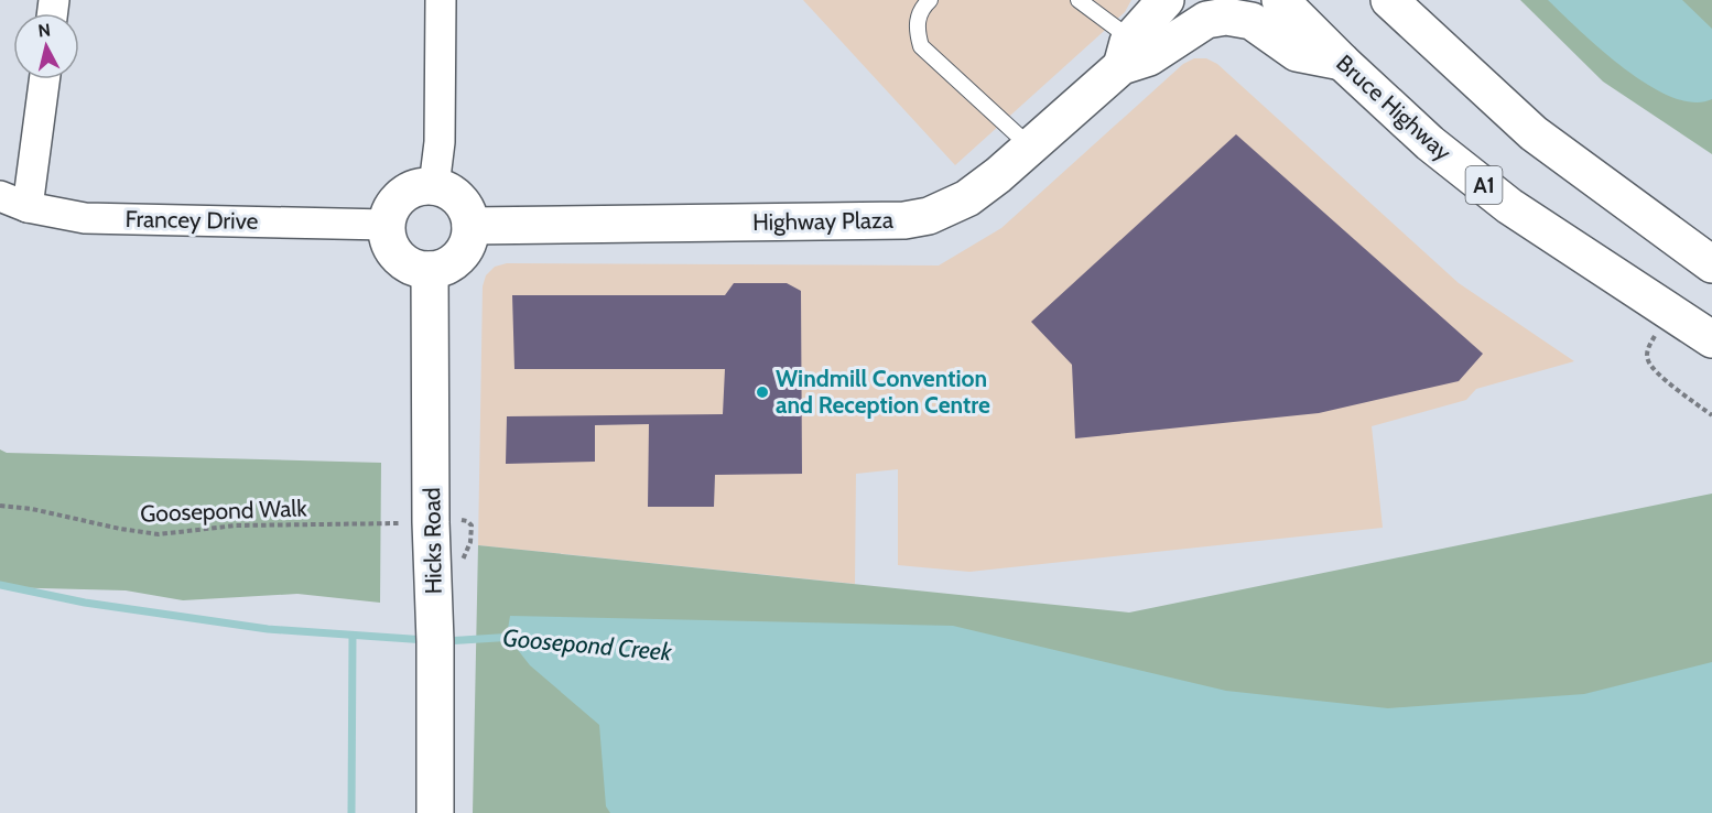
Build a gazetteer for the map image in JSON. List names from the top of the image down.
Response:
{
  "streets": {
    "main road": [
      "Bruce Highway",
      "A1",
      "Highway Plaza",
      "Hicks Road"
    ],
    "street": ["Francey Drive"],
    "path": ["Goosepond Walk"]
  },
  "crossings": [
    ["Bruce Highway", "Highway Plaza"],
    ["Francey Drive", "Highway Plaza"],
    ["Francey Drive", "Hicks Road"],
    ["Highway Plaza", "Hicks Road"]
  ],
  "water": ["Goosepond Creek"],
  "places": ["Windmill Convention and Reception Centre"],
  "north": "top"
}
